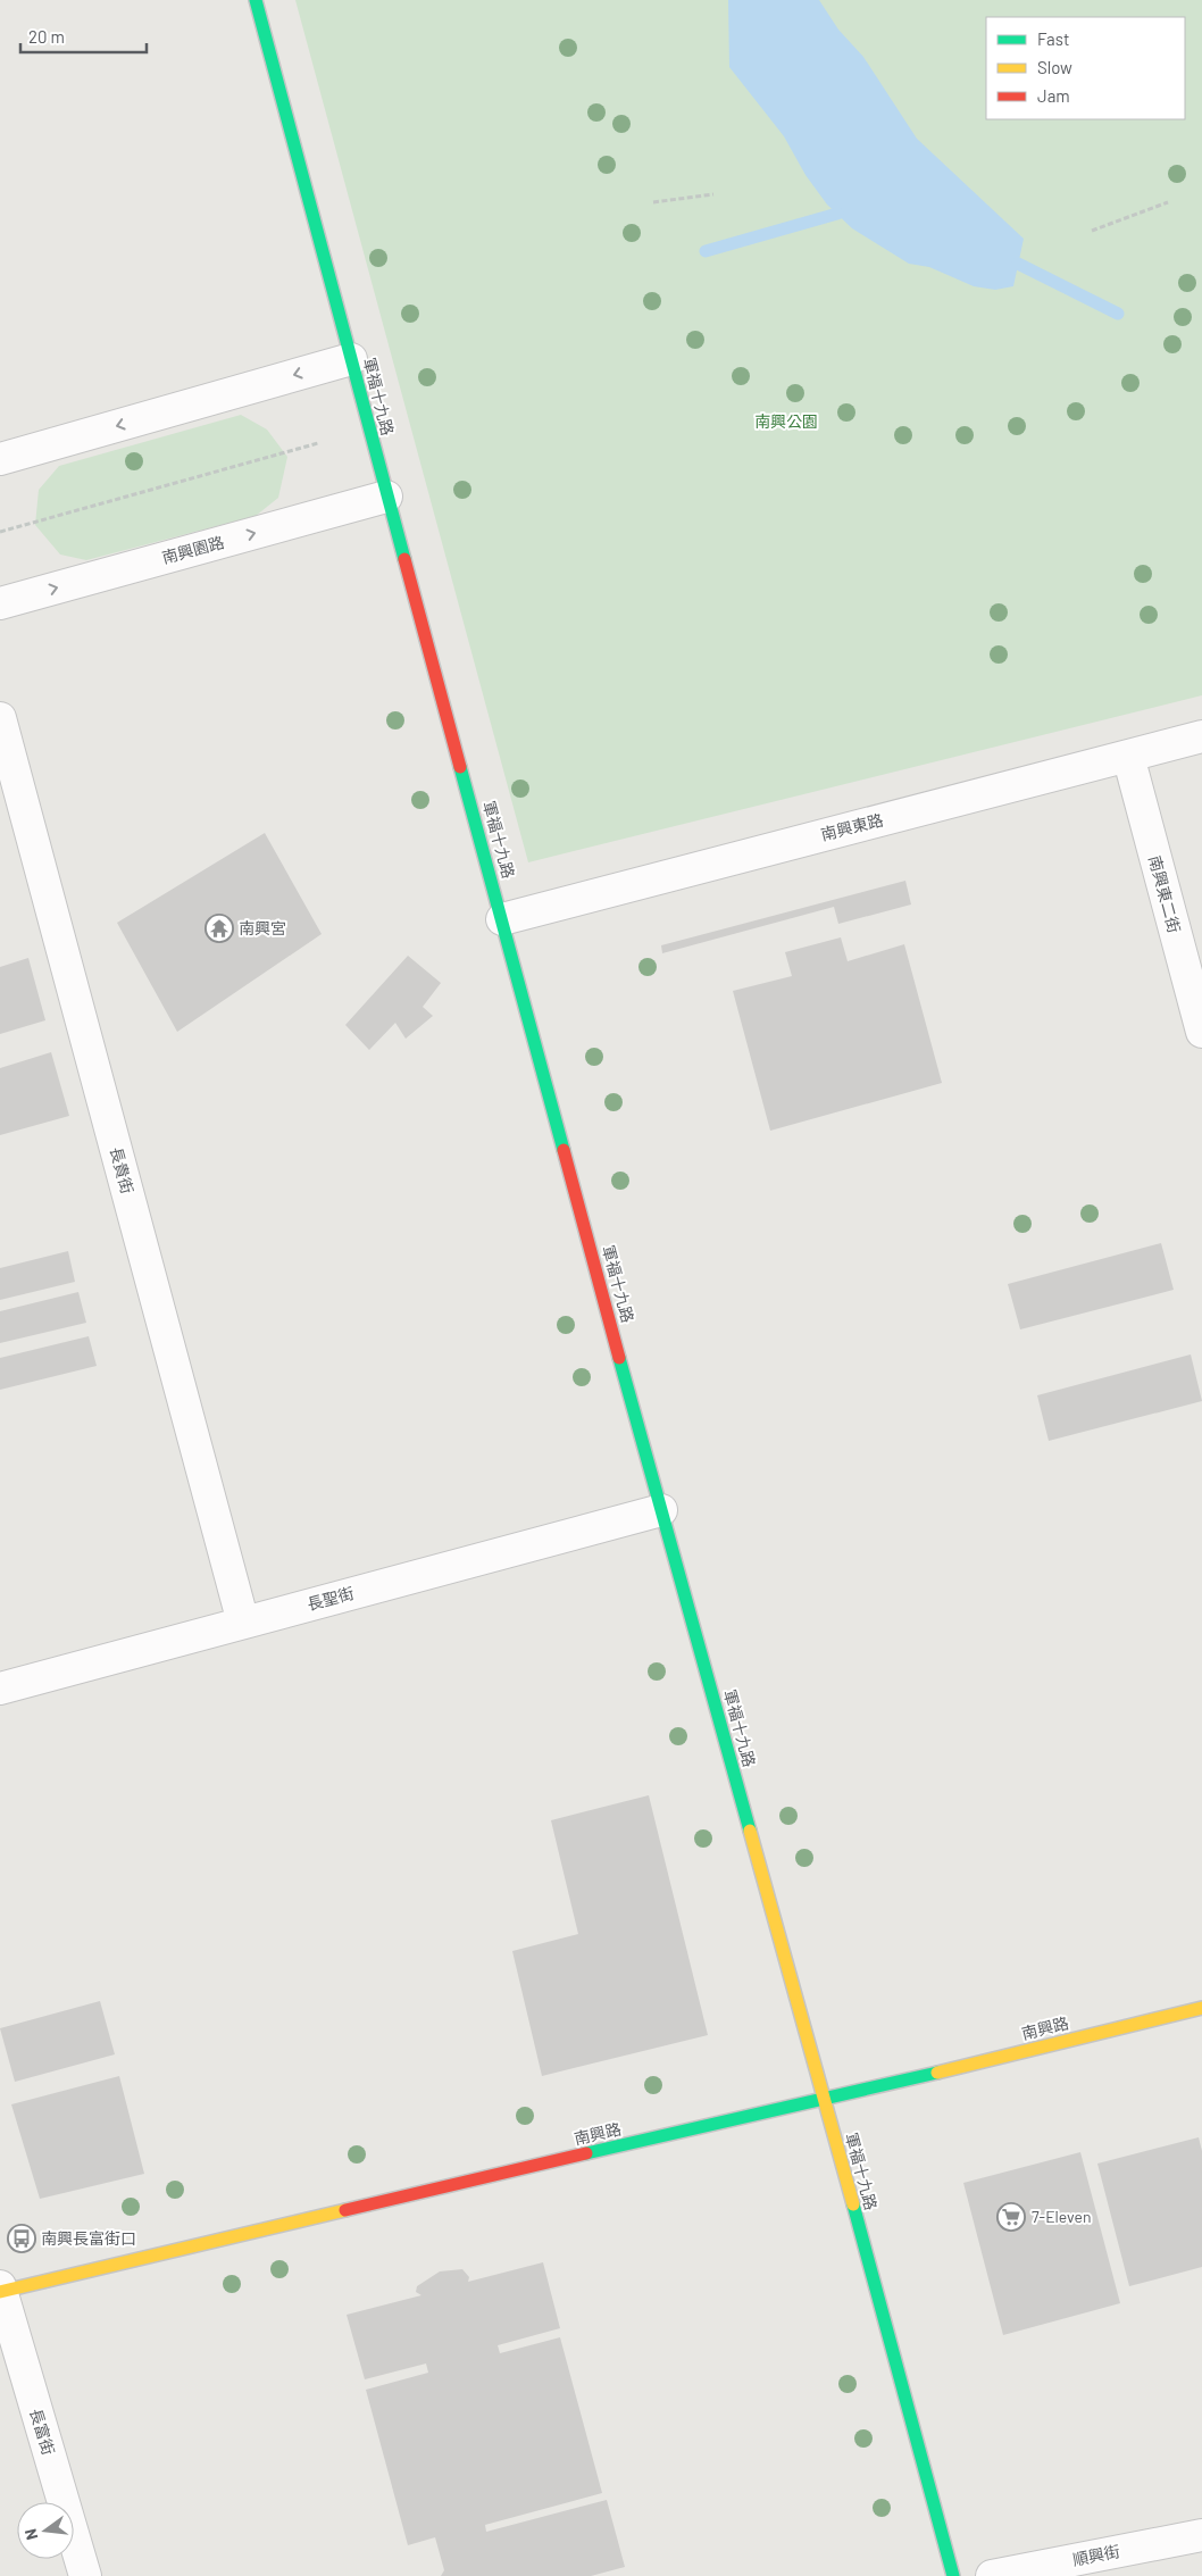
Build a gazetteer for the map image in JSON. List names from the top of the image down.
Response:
{
  "streets": {
    "street": [
      "軍福十九路",
      "南興園路",
      "南興東路",
      "南興東二街",
      "長貴街",
      "長聖街",
      "南興路",
      "長富街",
      "順興街"
    ]
  },
  "crossings": [
    ["軍福十九路", "南興園路"],
    ["軍福十九路", "南興東路"],
    ["軍福十九路", "長聖街"],
    ["軍福十九路", "南興路"],
    ["南興東路", "南興東二街"],
    ["長貴街", "長聖街"],
    ["南興路", "長富街"]
  ],
  "parks": ["南興公園"],
  "places": {
    "temple": ["南興宮"],
    "supermarket": ["7-Eleven"],
    "bus stop": ["南興長富街口"]
  },
  "legend": ["Fast", "Slow", "Jam"],
  "scale_bar": "20 m",
  "north": "left"
}
